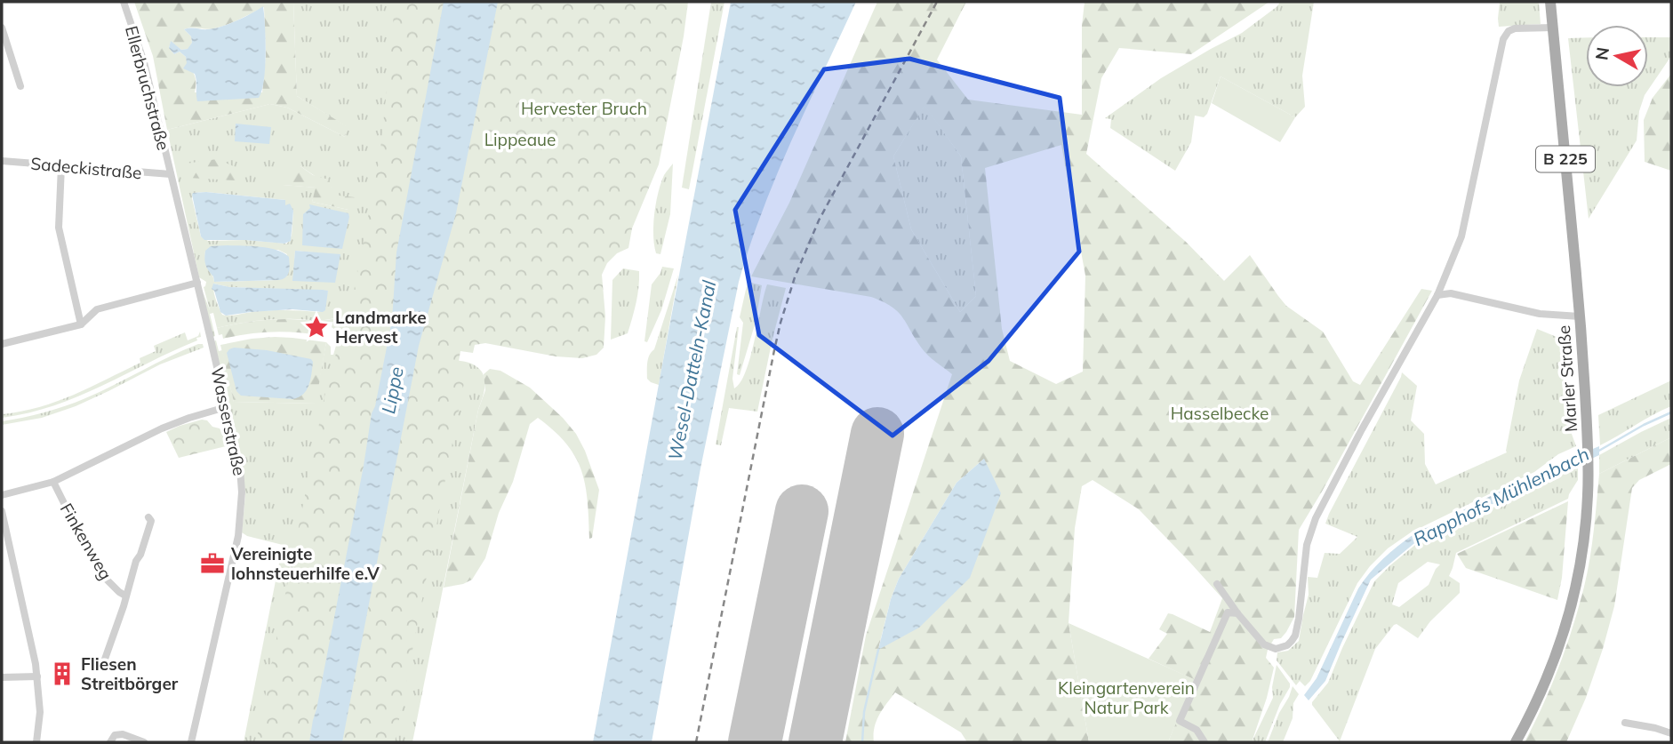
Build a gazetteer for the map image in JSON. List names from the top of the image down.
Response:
{
  "streets": {
    "main road": ["B 225", "Marler Straße"],
    "street": [
      "Ellerbruchstraße",
      "Sadeckistraße",
      "Wasserstraße",
      "Finkenweg"
    ]
  },
  "crossings": [
    ["Ellerbruchstraße", "Sadeckistraße"],
    ["Ellerbruchstraße", "Wasserstraße"],
    ["Sadeckistraße", "Wasserstraße"]
  ],
  "water": ["Wesel-Datteln-Kanal", "Lippe", "Rapphofs Mühlenbach"],
  "parks": [
    "Hervester Bruch",
    "Lippeaue",
    "Hasselbecke",
    "Kleingartenverein Natur Park"
  ],
  "places": {
    "place": ["Landmarke Hervest"],
    "office": ["Vereinigte lohnsteuerhilfe e.V"],
    "building": ["Fliesen Streitbörger"]
  },
  "north": "left"
}
